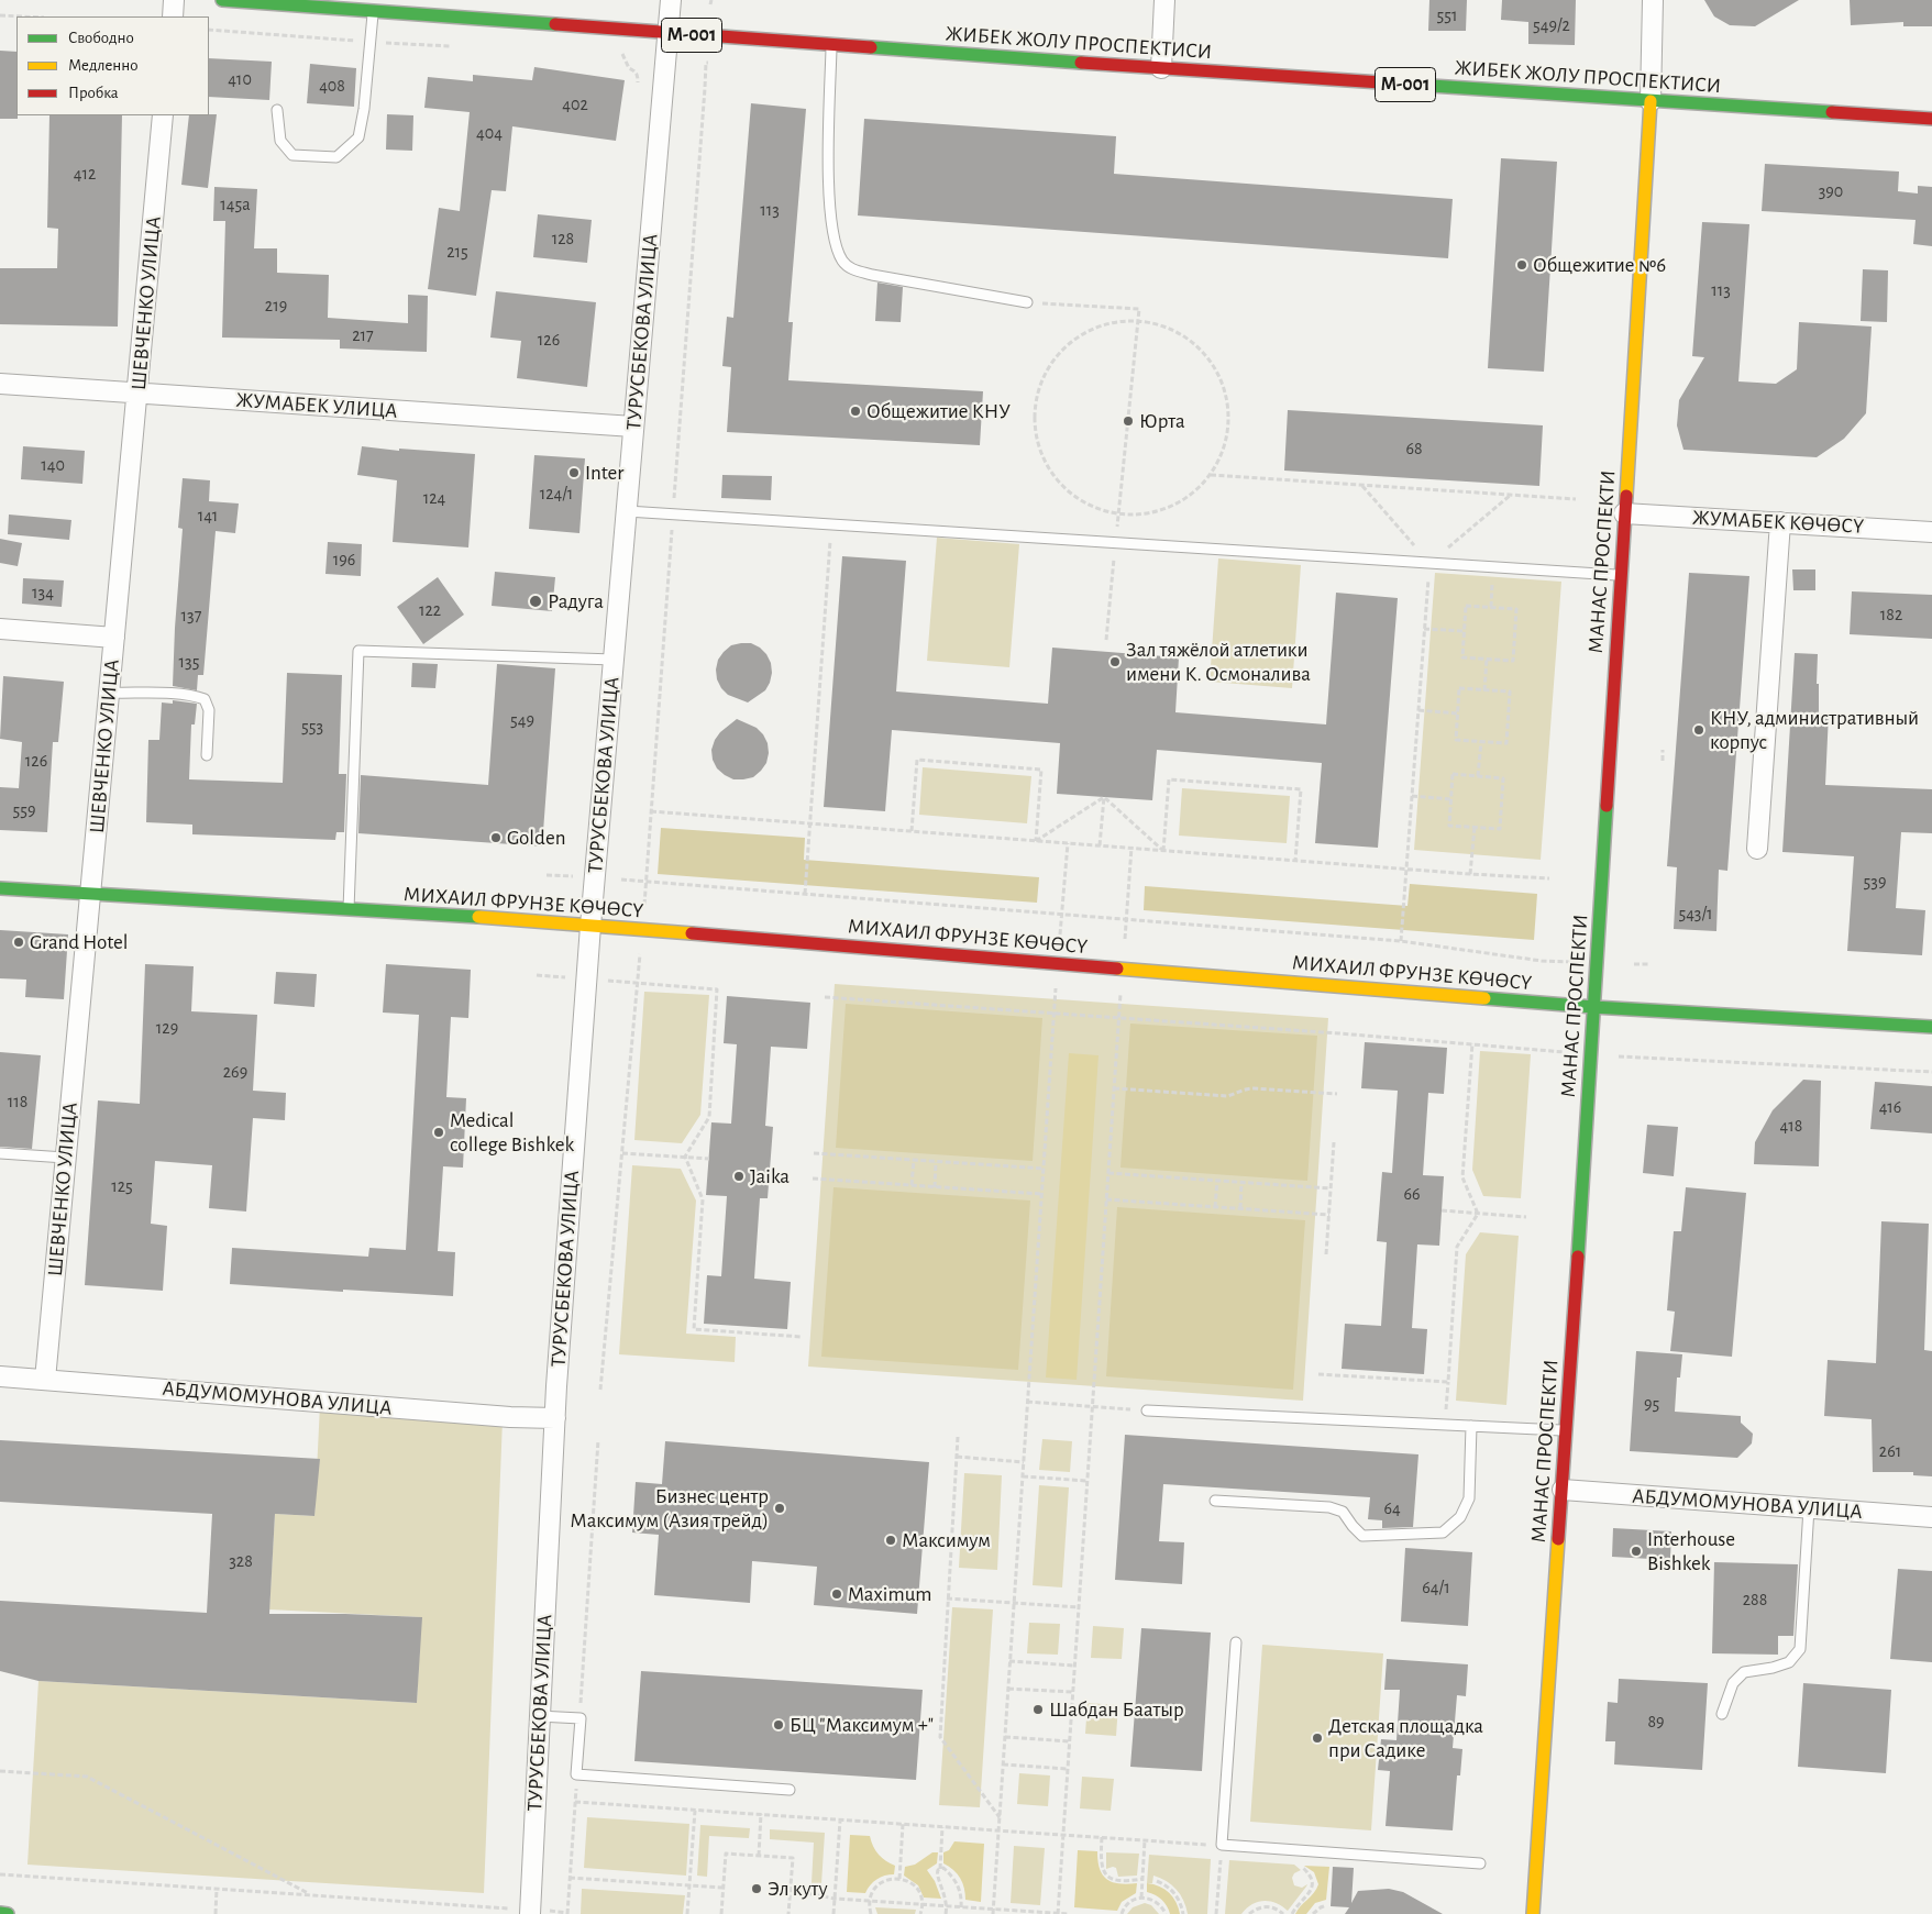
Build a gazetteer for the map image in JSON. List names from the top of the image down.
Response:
{
  "streets": {
    "main road": [
      "М-001",
      "ЖИБЕК ЖОЛУ ПРОСПЕКТИСИ",
      "МАНАС ПРОСПЕКТИ",
      "МИХАИЛ ФРУНЗЕ КӨЧӨСҮ"
    ],
    "street": [
      "ШЕВЧЕНКО УЛИЦА",
      "ТУРУСБЕКОВА УЛИЦА",
      "ЖУМАБЕК УЛИЦА",
      "ЖУМАБЕК КӨЧӨСҮ",
      "АБДУМОМУНОВА УЛИЦА"
    ]
  },
  "crossings": [
    ["ЖИБЕК ЖОЛУ ПРОСПЕКТИСИ", "ТУРУСБЕКОВА УЛИЦА"],
    ["ЖИБЕК ЖОЛУ ПРОСПЕКТИСИ", "МАНАС ПРОСПЕКТИ"],
    ["ШЕВЧЕНКО УЛИЦА", "ЖУМАБЕК УЛИЦА"],
    ["ШЕВЧЕНКО УЛИЦА", "МИХАИЛ ФРУНЗЕ КӨЧӨСҮ"],
    ["ШЕВЧЕНКО УЛИЦА", "АБДУМОМУНОВА УЛИЦА"],
    ["ТУРУСБЕКОВА УЛИЦА", "ЖУМАБЕК УЛИЦА"],
    ["ТУРУСБЕКОВА УЛИЦА", "МИХАИЛ ФРУНЗЕ КӨЧӨСҮ"],
    ["ТУРУСБЕКОВА УЛИЦА", "АБДУМОМУНОВА УЛИЦА"],
    ["ЖУМАБЕК КӨЧӨСҮ", "МАНАС ПРОСПЕКТИ"],
    ["МАНАС ПРОСПЕКТИ", "МИХАИЛ ФРУНЗЕ КӨЧӨСҮ"],
    ["МАНАС ПРОСПЕКТИ", "АБДУМОМУНОВА УЛИЦА"]
  ],
  "places": [
    "Общежитие №6",
    "Общежитие КНУ",
    "Юрта",
    "Inter",
    "Радуга",
    "Зал тяжёлой атлетики имени К. Осмоналива",
    "КНУ, административный корпус",
    "Golden",
    "Grand Hotel",
    "Medical college Bishkek",
    "Jaika",
    "Бизнес центр Максимум (Азия трейд)",
    "Максимум",
    "Interhouse Bishkek",
    "Maximum",
    "Шабдан Баатыр",
    "БЦ \"Максимум +\"",
    "Детская площадка при Садике",
    "Эл куту"
  ],
  "house_numbers": [
    "551",
    "549/2",
    "410",
    "408",
    "402",
    "404",
    "412",
    "390",
    "145a",
    "113",
    "128",
    "215",
    "113",
    "219",
    "217",
    "126",
    "68",
    "140",
    "124/1",
    "124",
    "141",
    "196",
    "134",
    "122",
    "182",
    "137",
    "135",
    "549",
    "553",
    "126",
    "559",
    "539",
    "543/1",
    "129",
    "269",
    "118",
    "416",
    "418",
    "125",
    "66",
    "95",
    "261",
    "64",
    "328",
    "64/1",
    "288",
    "89"
  ],
  "legend": ["Свободно", "Медленно", "Пробка"]
}
